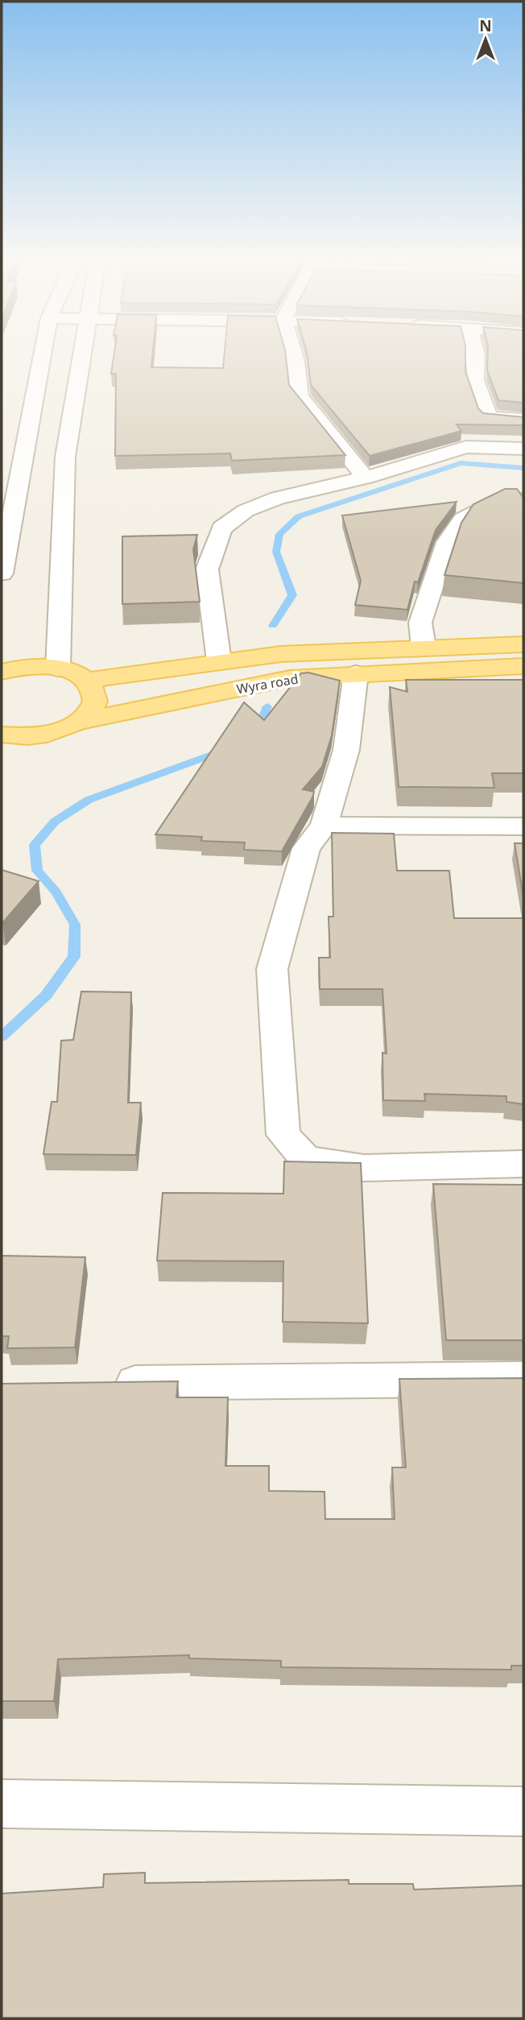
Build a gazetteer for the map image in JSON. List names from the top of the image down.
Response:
{
  "streets": {
    "main road": ["Wyra road"]
  },
  "north": "top"
}
